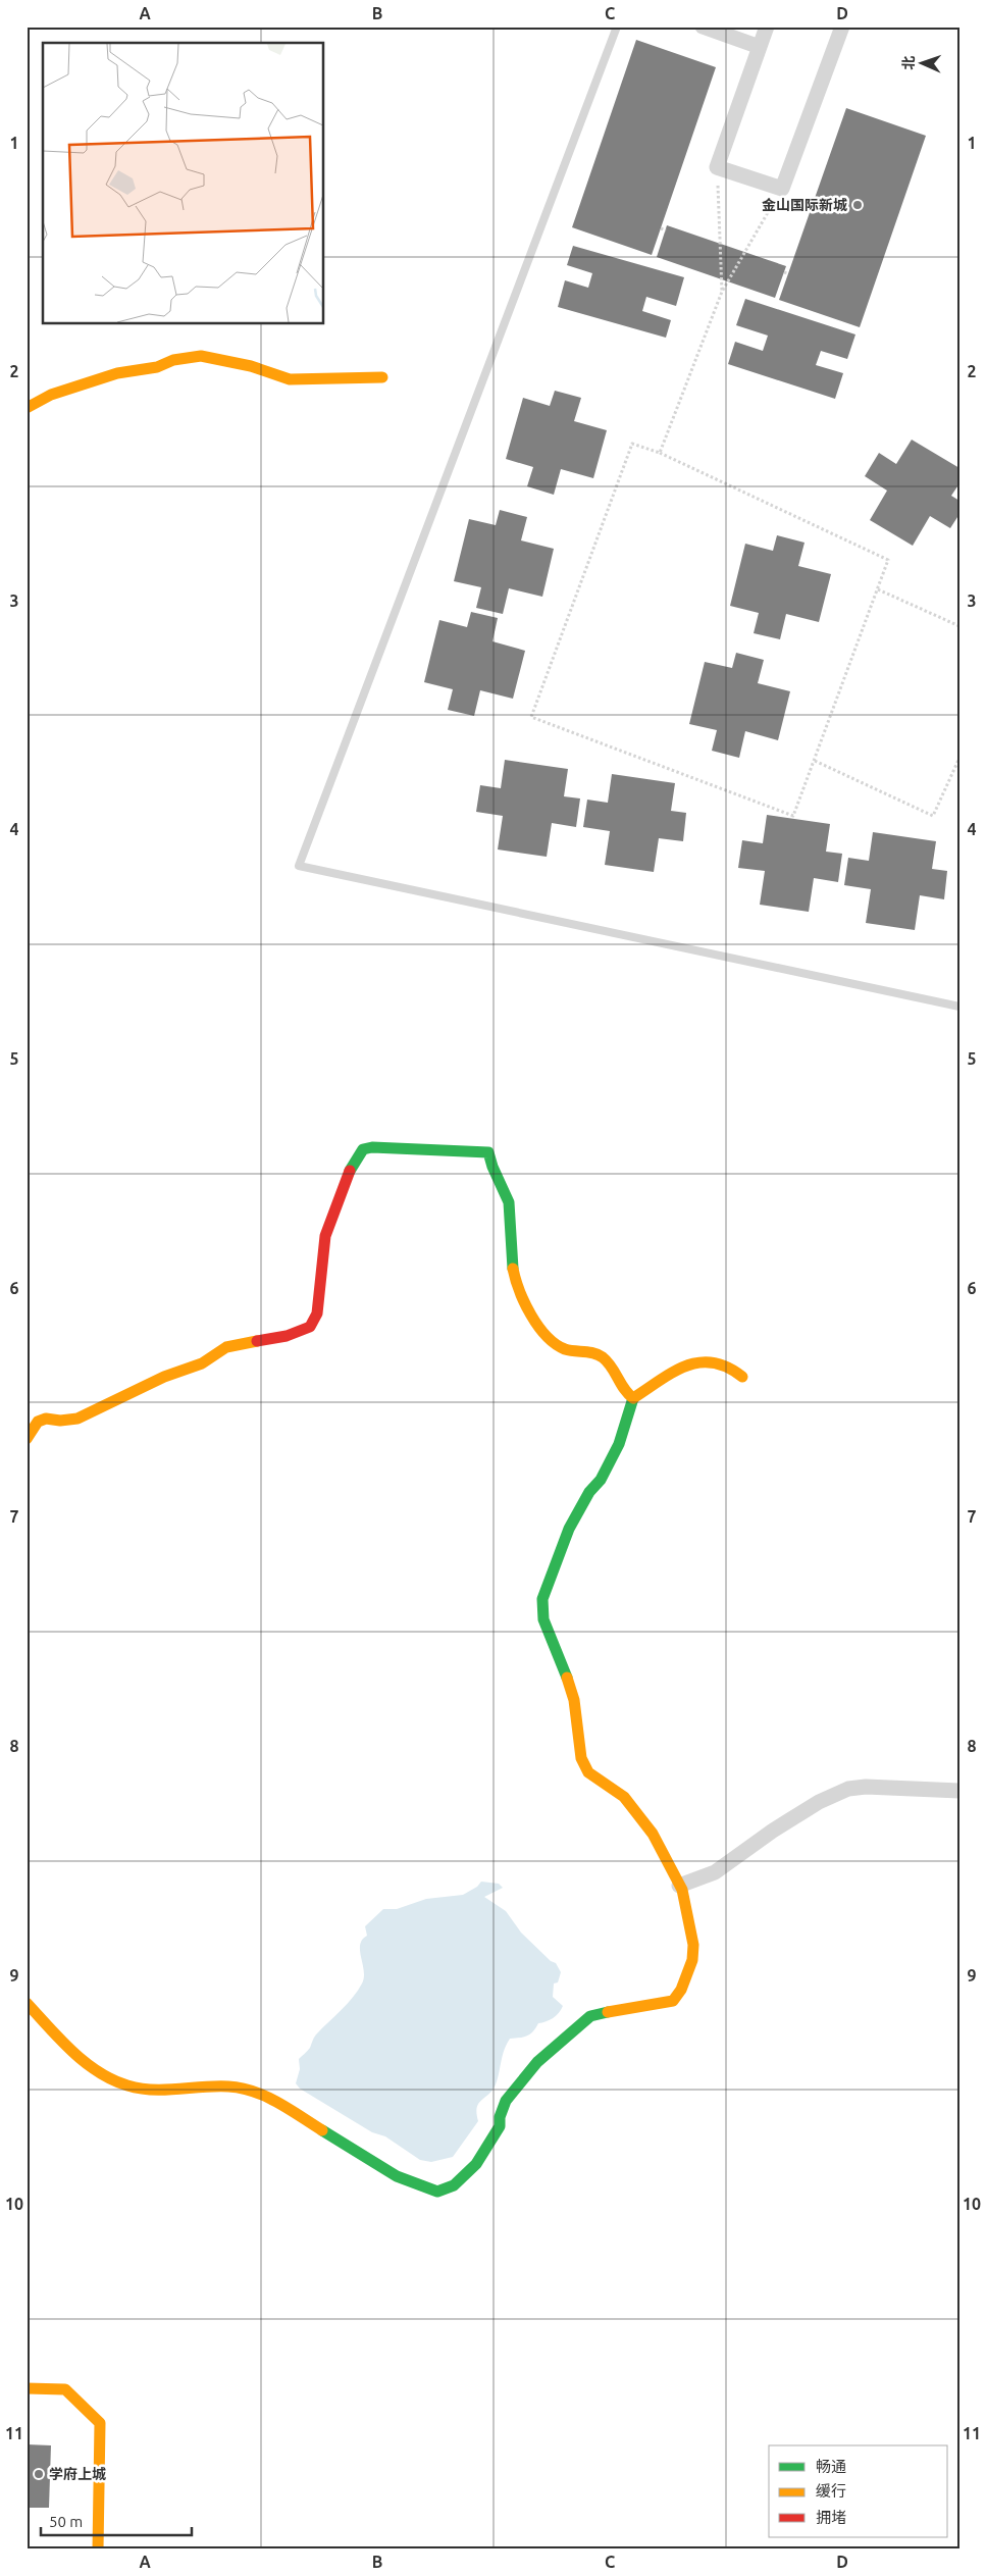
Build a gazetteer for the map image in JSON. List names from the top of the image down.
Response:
{
  "places": ["金山国际新城", "学府上城"],
  "legend": ["畅通", "缓行", "拥堵"],
  "scale_bar": "50 m",
  "north": "left",
  "grid": {
    "columns": [
      "A",
      "B",
      "C",
      "D"
    ],
    "rows": [
      "1",
      "2",
      "3",
      "4",
      "5",
      "6",
      "7",
      "8",
      "9",
      "10",
      "11"
    ]
  }
}
